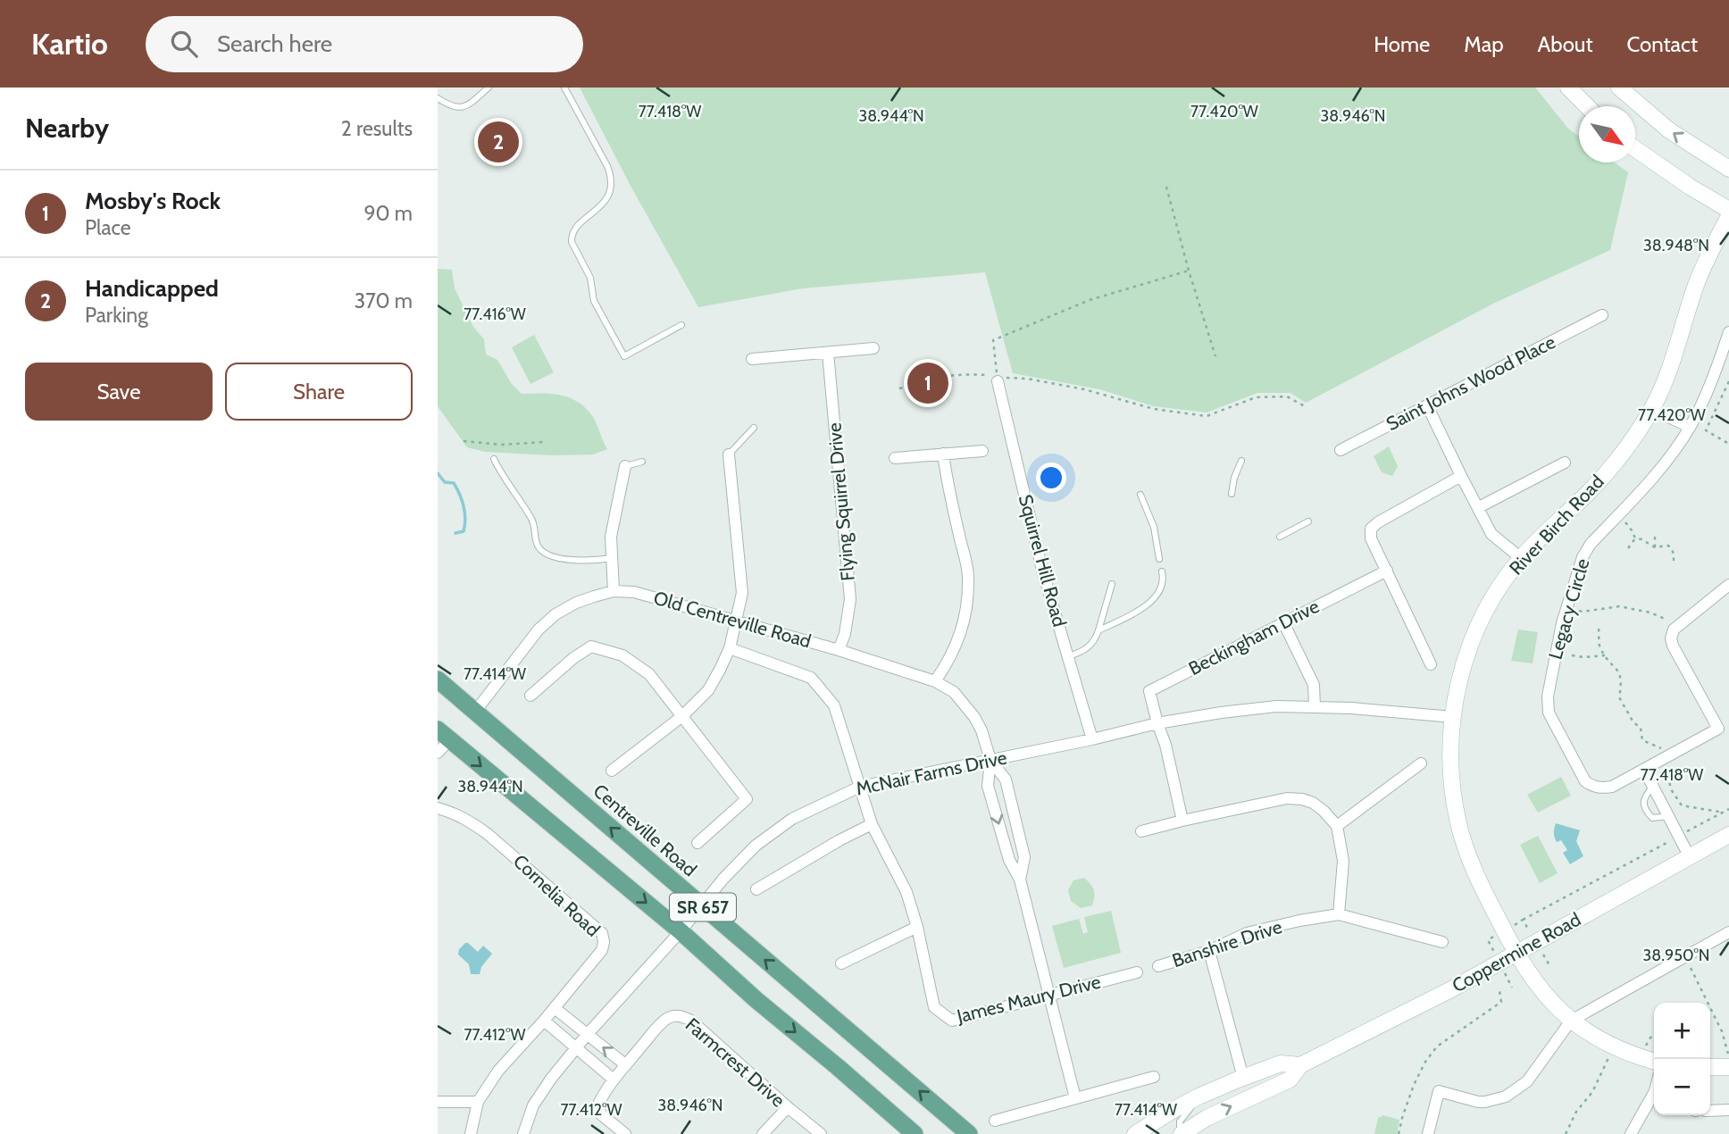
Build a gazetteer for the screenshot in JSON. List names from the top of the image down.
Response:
{
  "streets": {
    "main road": ["Centreville Road", "SR 657"],
    "street": [
      "Saint Johns Wood Place",
      "Flying Squirrel Drive",
      "River Birch Road",
      "Squirrel Hill Road",
      "Legacy Circle",
      "Old Centreville Road",
      "Beckingham Drive",
      "McNair Farms Drive",
      "Cornelia Road",
      "Banshire Drive",
      "Coppermine Road",
      "James Maury Drive",
      "Farmcrest Drive"
    ]
  },
  "crossings": [
    ["Flying Squirrel Drive", "Old Centreville Road"],
    ["River Birch Road", "McNair Farms Drive"],
    ["River Birch Road", "Coppermine Road"],
    ["Squirrel Hill Road", "McNair Farms Drive"],
    ["Old Centreville Road", "McNair Farms Drive"],
    ["Old Centreville Road", "Centreville Road"],
    ["Beckingham Drive", "McNair Farms Drive"],
    ["McNair Farms Drive", "Centreville Road"],
    ["McNair Farms Drive", "SR 657"],
    ["McNair Farms Drive", "James Maury Drive"]
  ],
  "north": "bottom right",
  "page": {
    "header": "Kartio",
    "search": "Search here",
    "nav": [
      "Home",
      "Map",
      "About",
      "Contact"
    ],
    "heading": ["Nearby", "2 results"],
    "pins": ["2", "1"],
    "list": [
      {
        "mark": "1",
        "name": "Mosby's Rock",
        "note": "Place",
        "value": "90 m"
      },
      {
        "mark": "2",
        "name": "Handicapped",
        "note": "Parking",
        "value": "370 m"
      }
    ],
    "buttons": ["Save", "Share"],
    "map_buttons": ["+", "−"]
  },
  "coordinates": [
    "77.418°W",
    "77.420°W",
    "38.944°N",
    "38.946°N",
    "38.948°N",
    "77.416°W",
    "77.414°W",
    "38.950°N",
    "77.412°W"
  ]
}
